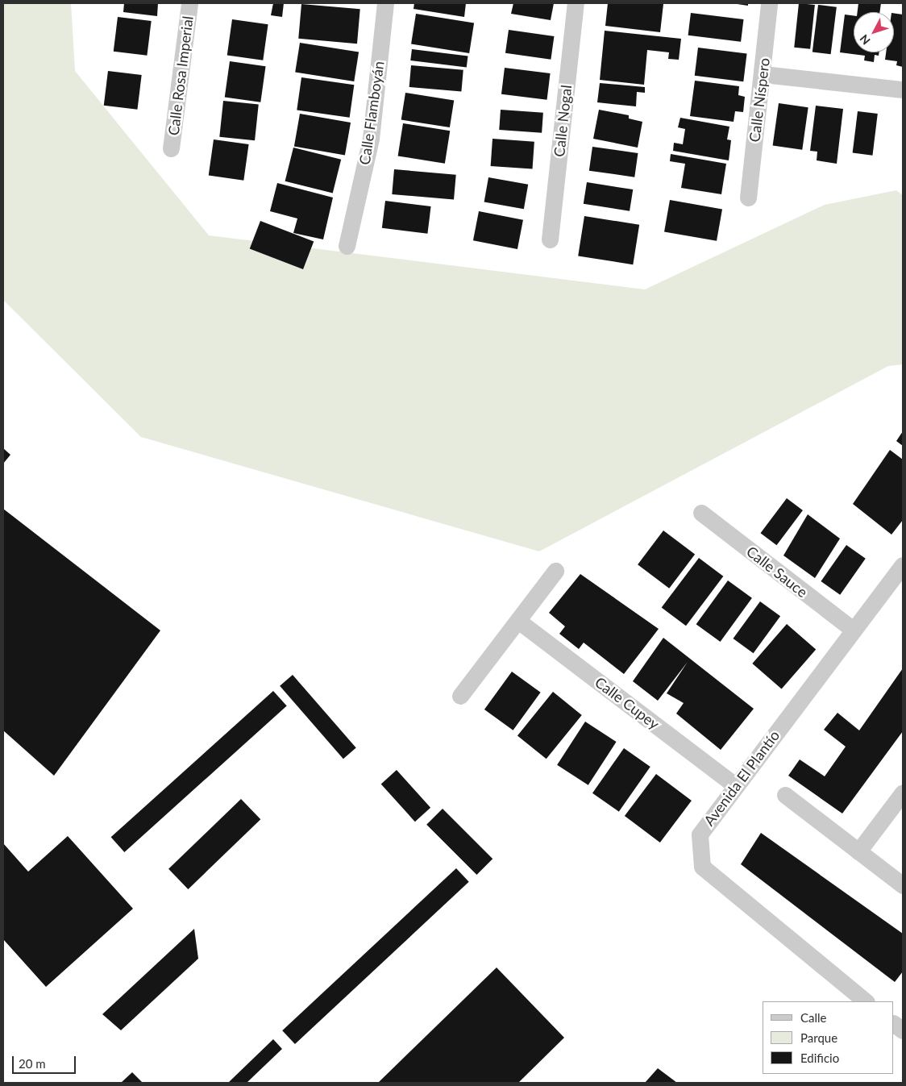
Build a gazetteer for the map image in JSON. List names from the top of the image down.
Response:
{
  "streets": {
    "street": [
      "Calle Rosa Imperial",
      "Calle Níspero",
      "Calle Flamboyán",
      "Calle Nogal",
      "Calle Sauce",
      "Calle Cupey",
      "Avenida El Plantío"
    ]
  },
  "crossings": [
    ["Calle Sauce", "Avenida El Plantío"],
    ["Calle Cupey", "Avenida El Plantío"]
  ],
  "legend": ["Calle", "Parque", "Edificio"],
  "scale_bar": "20 m",
  "north": "bottom left"
}
